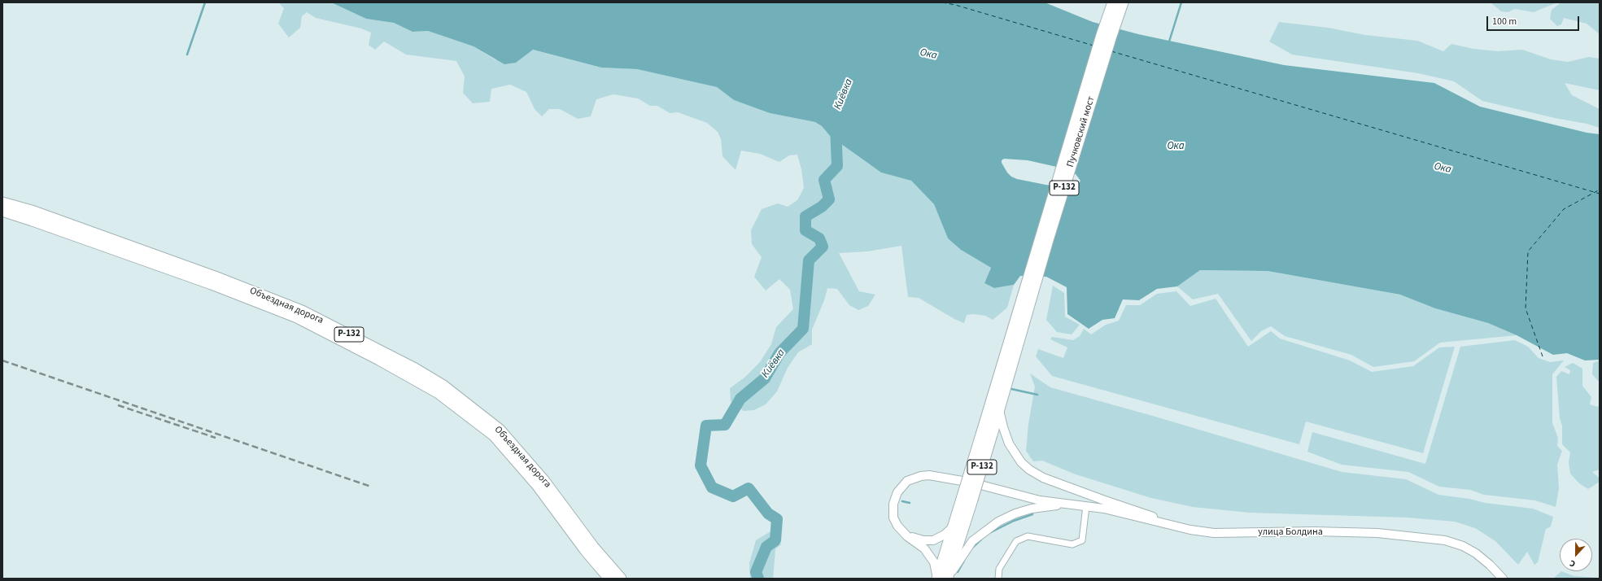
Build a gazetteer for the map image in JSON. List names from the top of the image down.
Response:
{
  "streets": {
    "highway": ["Пучковский мост", "Р-132", "Объездная дорога"],
    "main road": ["улица Болдина"]
  },
  "crossings": [
    ["Пучковский мост", "Р-132"]
  ],
  "water": ["Ока", "Киёвка"],
  "scale_bar": "100 m",
  "north": "bottom"
}
